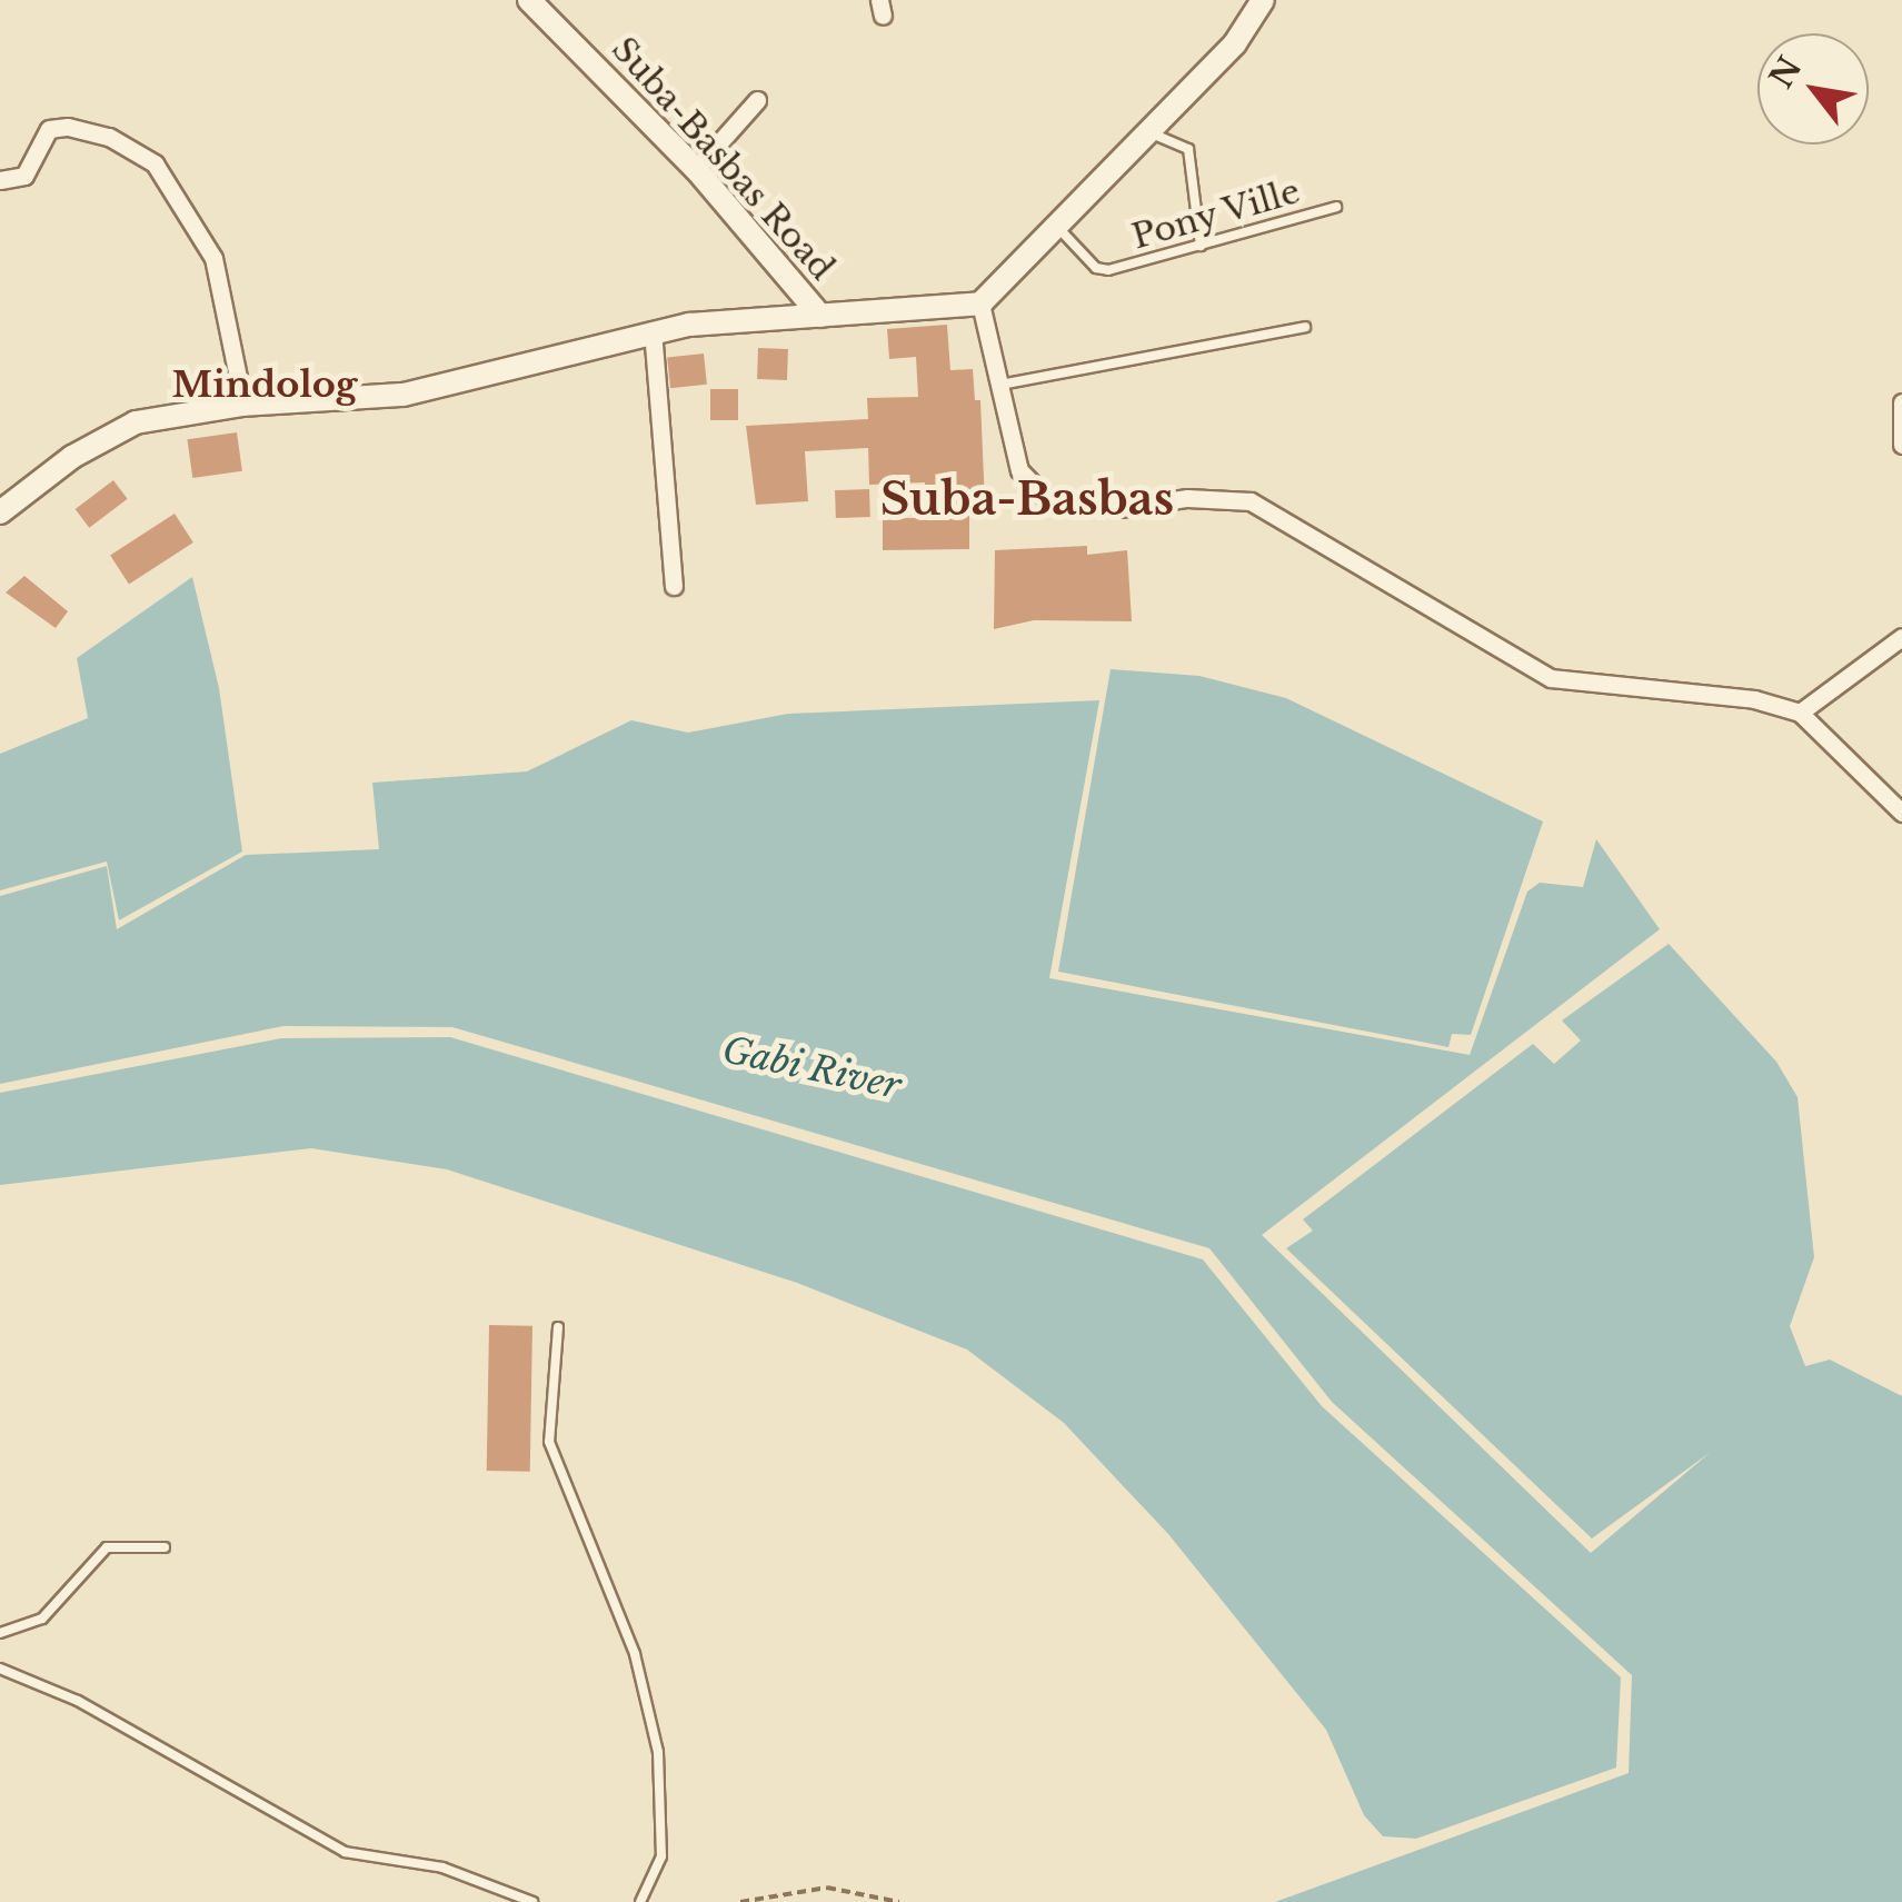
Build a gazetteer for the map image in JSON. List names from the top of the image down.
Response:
{
  "streets": {
    "street": ["Suba-Basbas Road"],
    "lane": ["Pony Ville"]
  },
  "districts": ["Mindolog", "Suba-Basbas"],
  "water": ["Gabi River"],
  "north": "top left"
}
